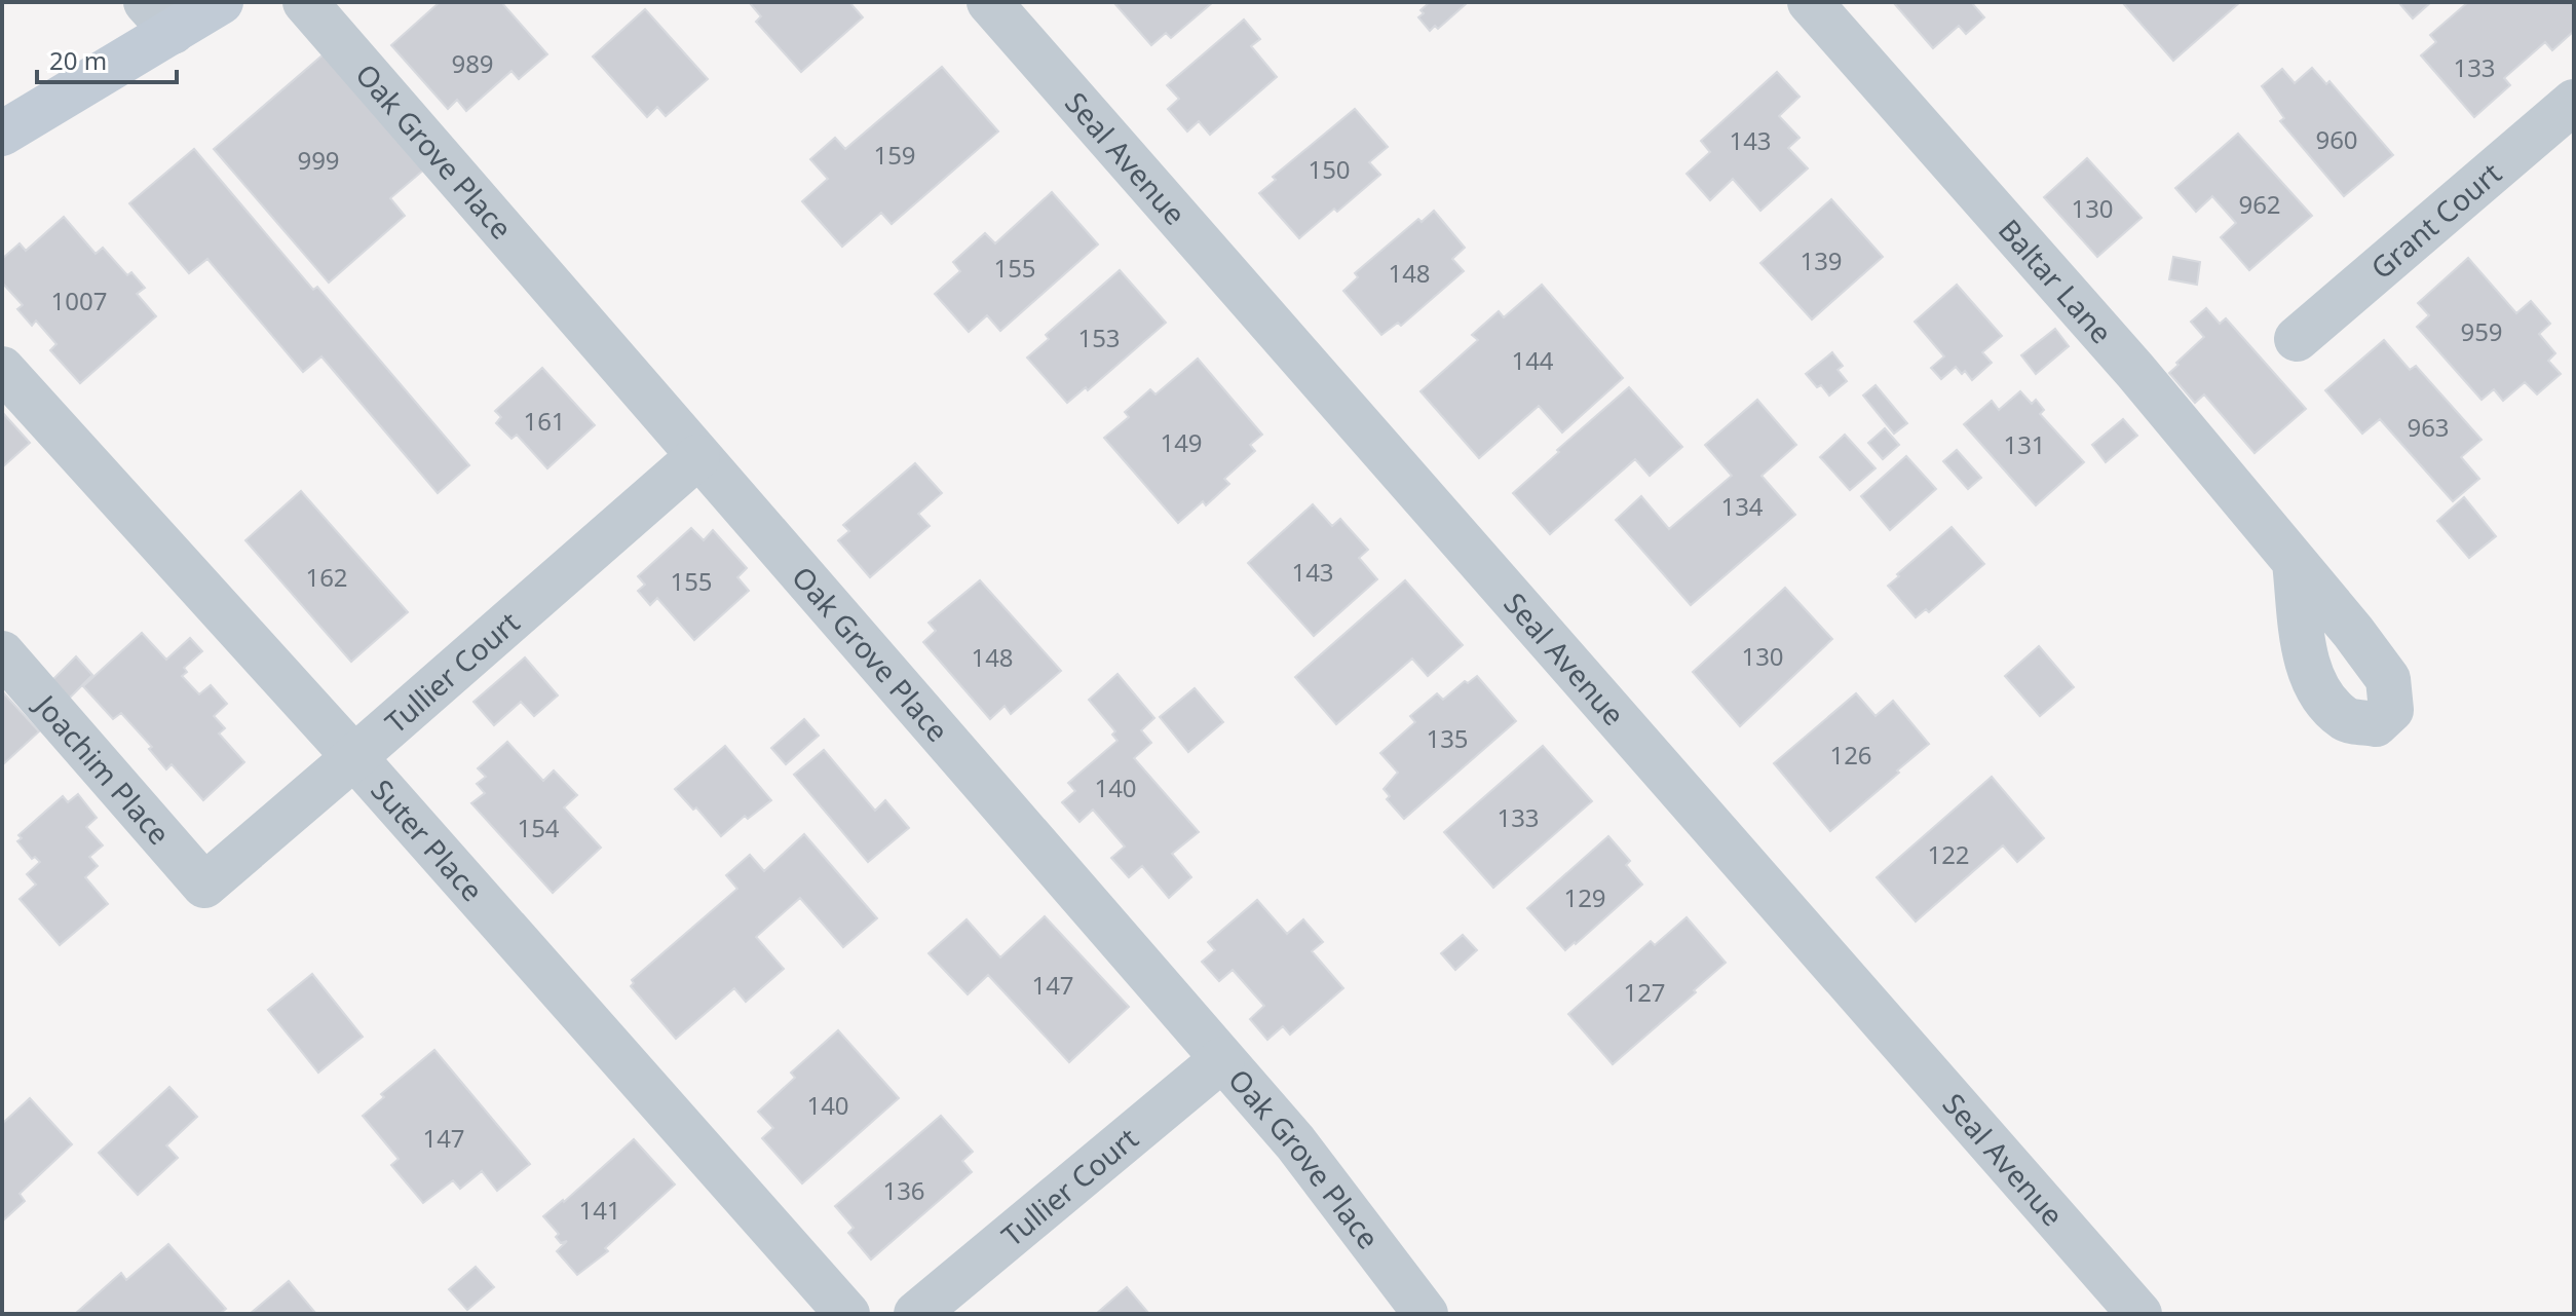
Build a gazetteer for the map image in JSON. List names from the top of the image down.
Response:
{
  "streets": {
    "street": [
      "Oak Grove Place",
      "Seal Avenue",
      "Grant Court",
      "Baltar Lane",
      "Tullier Court",
      "Joachim Place",
      "Suter Place"
    ]
  },
  "crossings": [
    ["Oak Grove Place", "Tullier Court"],
    ["Tullier Court", "Joachim Place"],
    ["Tullier Court", "Suter Place"]
  ],
  "house_numbers": [
    "989",
    "133",
    "960",
    "143",
    "159",
    "999",
    "150",
    "962",
    "130",
    "139",
    "155",
    "148",
    "1007",
    "959",
    "153",
    "144",
    "161",
    "963",
    "149",
    "131",
    "134",
    "143",
    "162",
    "155",
    "130",
    "148",
    "135",
    "126",
    "140",
    "133",
    "154",
    "122",
    "129",
    "147",
    "127",
    "140",
    "147",
    "136",
    "141"
  ],
  "scale_bar": "20 m"
}
